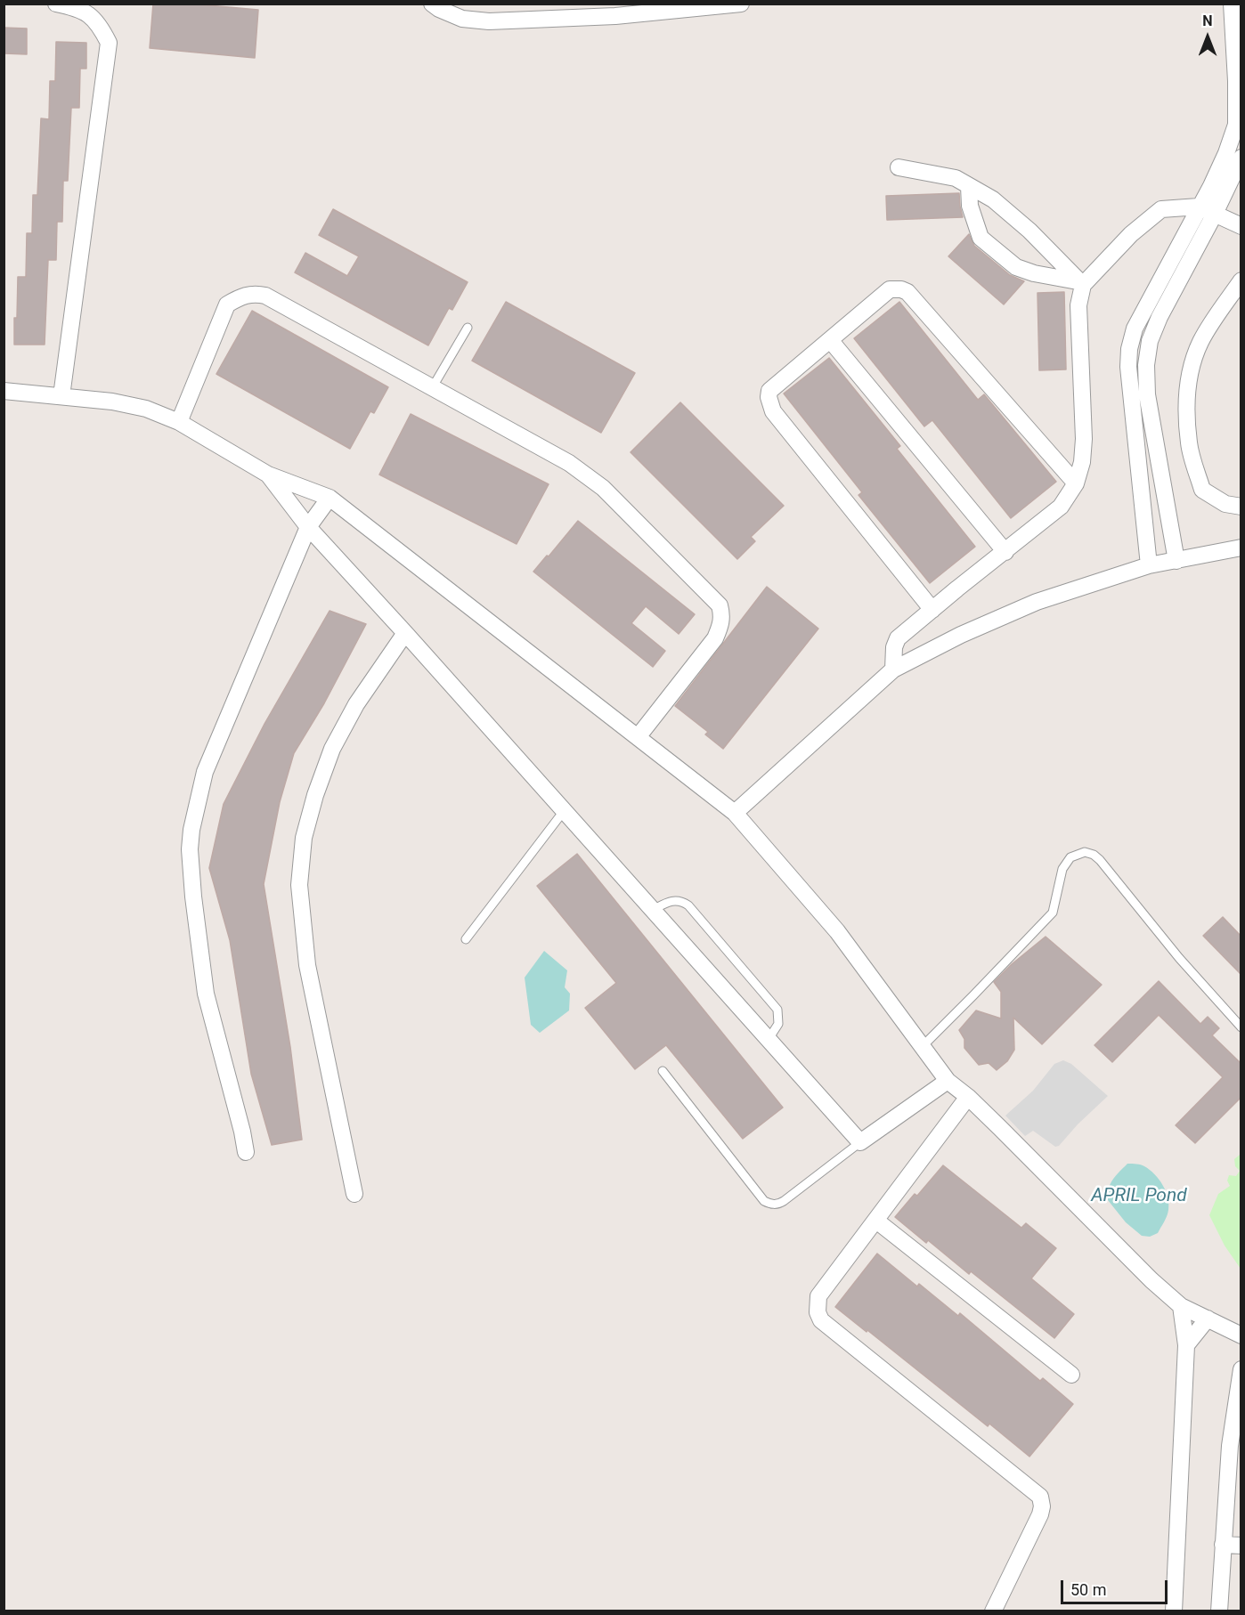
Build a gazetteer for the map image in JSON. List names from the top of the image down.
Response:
{
  "water": ["APRIL Pond"],
  "scale_bar": "50 m",
  "north": "top"
}
